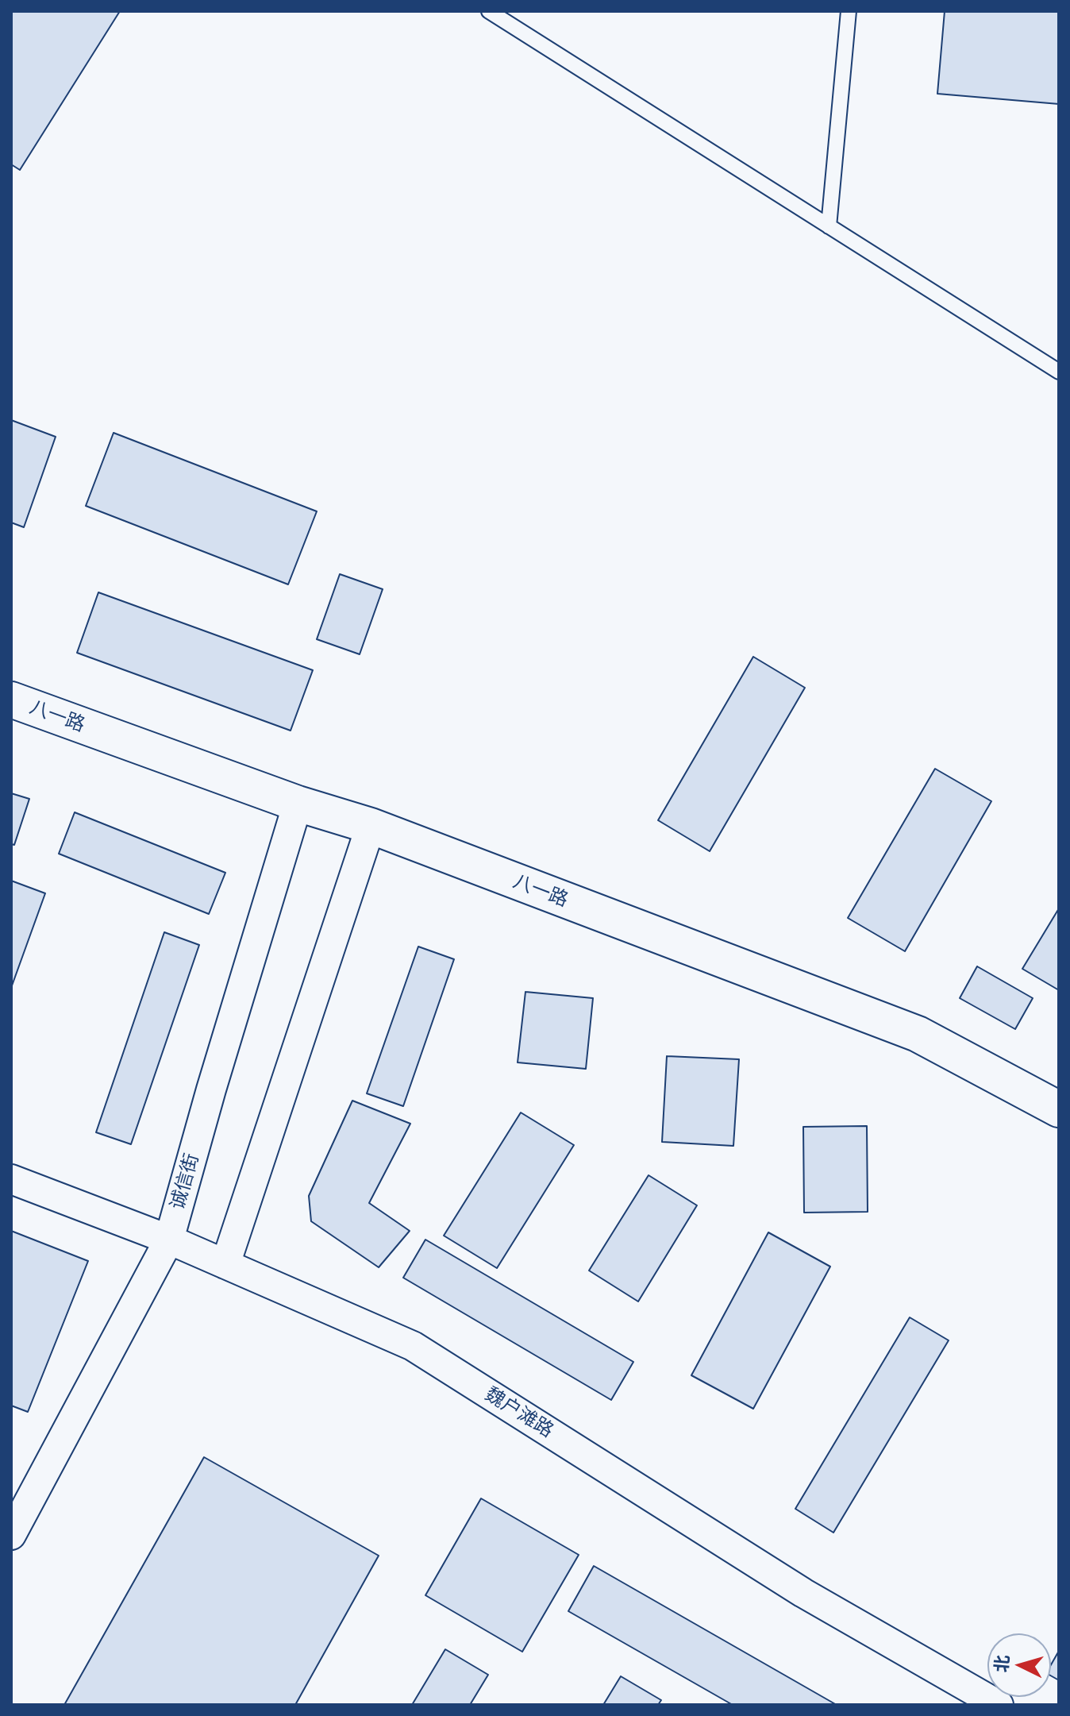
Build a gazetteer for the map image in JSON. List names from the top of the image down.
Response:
{
  "streets": {
    "street": ["八一路", "诚信街", "魏户滩路"]
  },
  "crossings": [
    ["八一路", "诚信街"],
    ["诚信街", "魏户滩路"]
  ],
  "north": "left"
}
